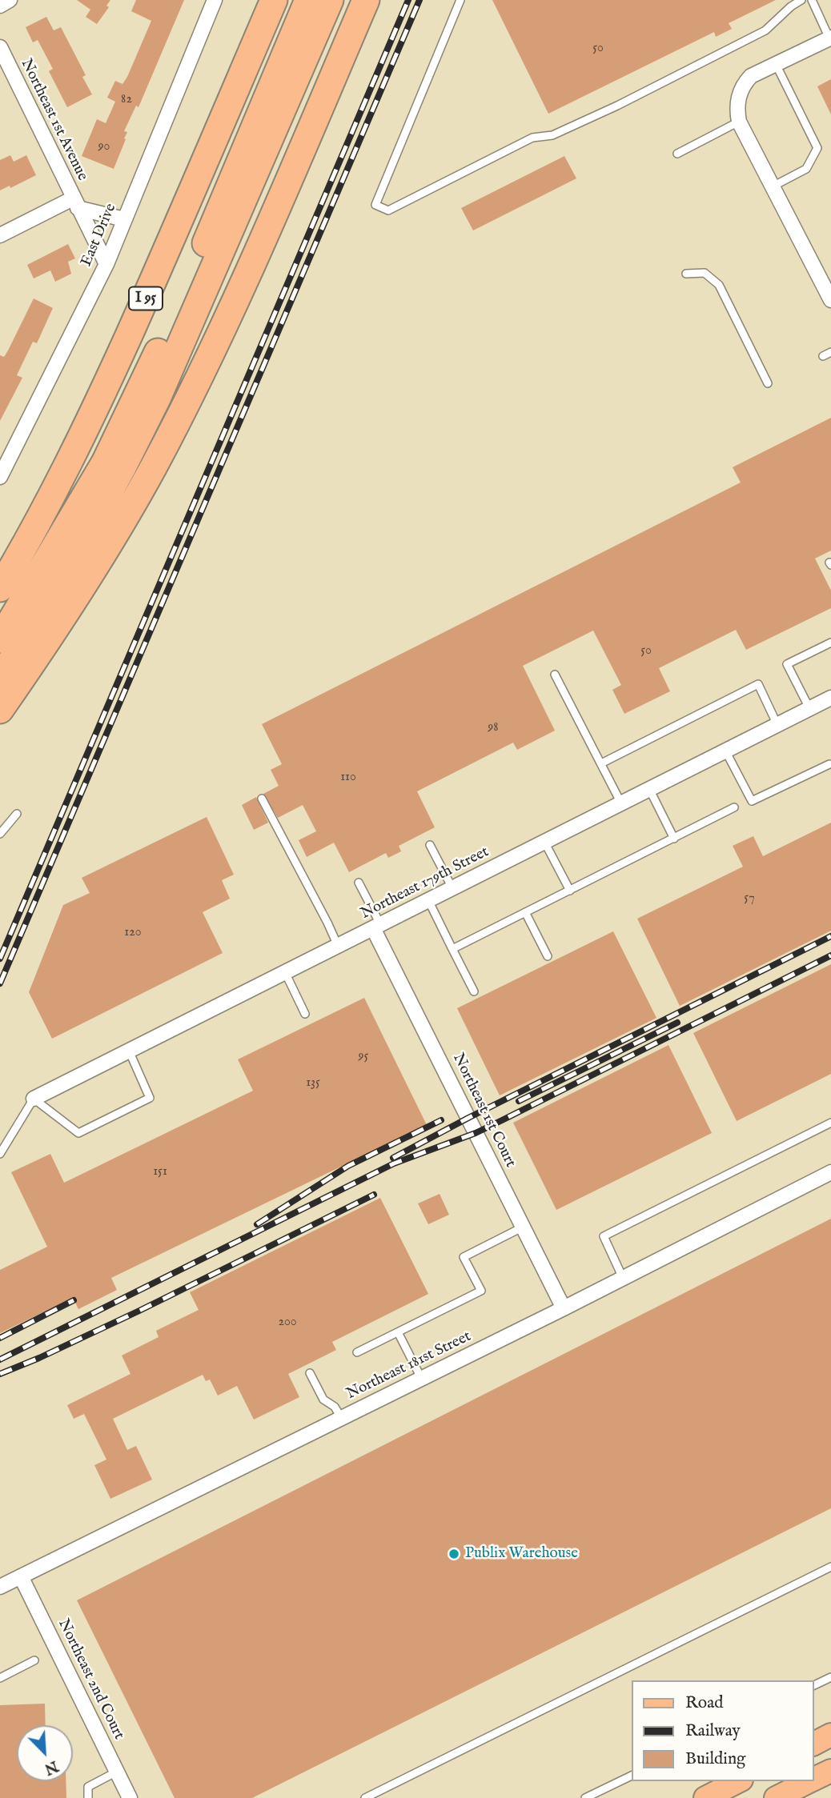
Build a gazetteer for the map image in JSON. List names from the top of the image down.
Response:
{
  "streets": {
    "highway": ["I 95"],
    "street": [
      "Northeast 1st Avenue",
      "East Drive",
      "Northeast 179th Street",
      "Northeast 1st Court",
      "Northeast 181st Street",
      "Northeast 2nd Court"
    ]
  },
  "crossings": [
    ["Northeast 1st Avenue", "East Drive"],
    ["Northeast 179th Street", "Northeast 1st Court"],
    ["Northeast 1st Court", "Northeast 181st Street"],
    ["Northeast 181st Street", "Northeast 2nd Court"]
  ],
  "places": ["Publix Warehouse"],
  "house_numbers": [
    "50",
    "82",
    "90",
    "50",
    "98",
    "110",
    "57",
    "120",
    "95",
    "135",
    "151",
    "200"
  ],
  "legend": ["Road", "Railway", "Building"],
  "north": "bottom right"
}
